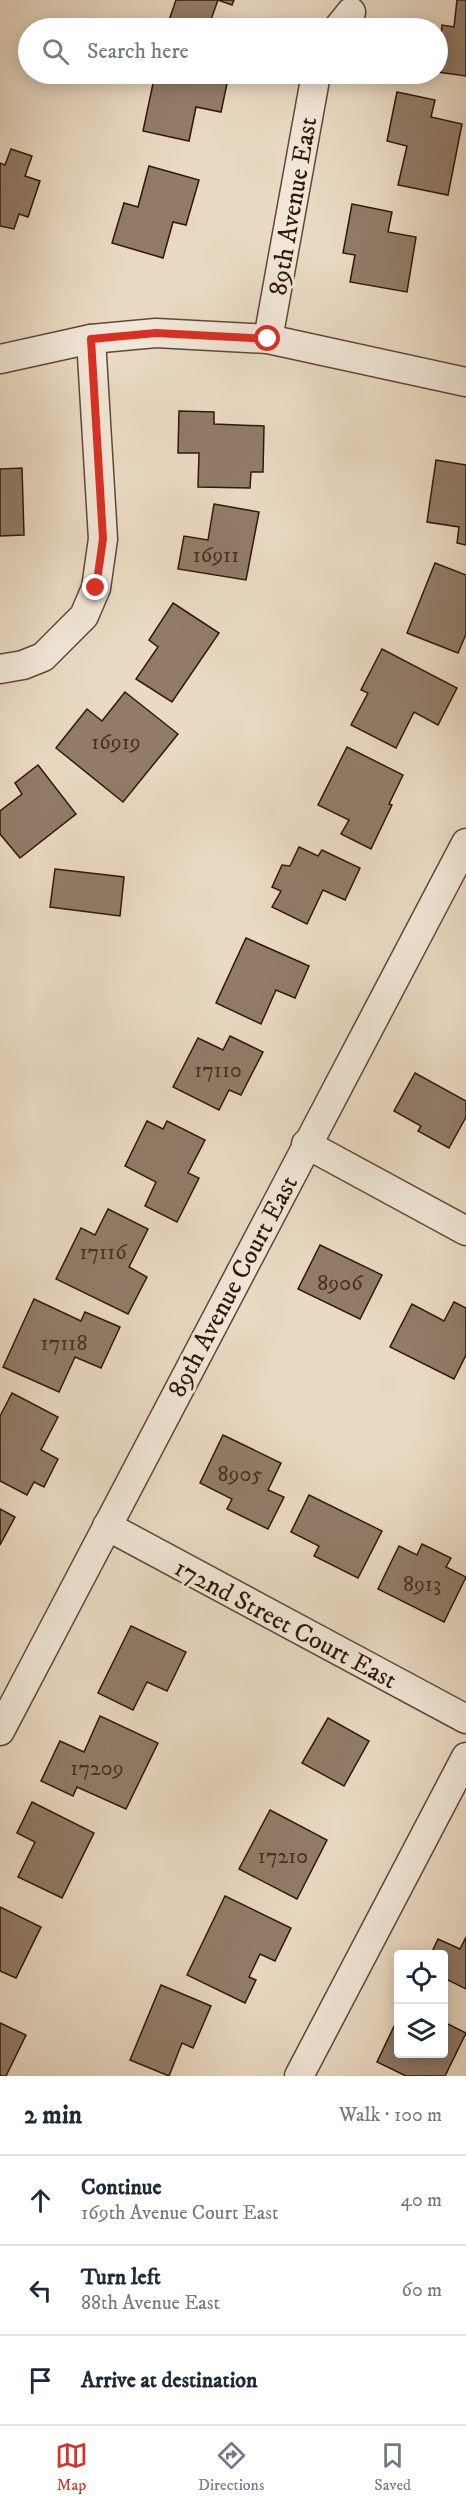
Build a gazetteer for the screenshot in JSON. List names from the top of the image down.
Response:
{
  "streets": {
    "street": ["89th Avenue East", "89th Avenue Court East", "172nd Street Court East"]
  },
  "crossings": [
    ["89th Avenue Court East", "172nd Street Court East"]
  ],
  "house_numbers": [
    "16911",
    "16919",
    "17110",
    "17116",
    "8906",
    "17118",
    "8905",
    "8913",
    "17209",
    "17210"
  ],
  "page": {
    "search": "Search here",
    "heading": ["2 min", "Walk · 100 m"],
    "list": [
      ["Continue", "169th Avenue Court East", "40 m"],
      ["Turn left", "88th Avenue East", "60 m"],
      "Arrive at destination"
    ],
    "nav": ["Map", "Directions", "Saved"]
  }
}
